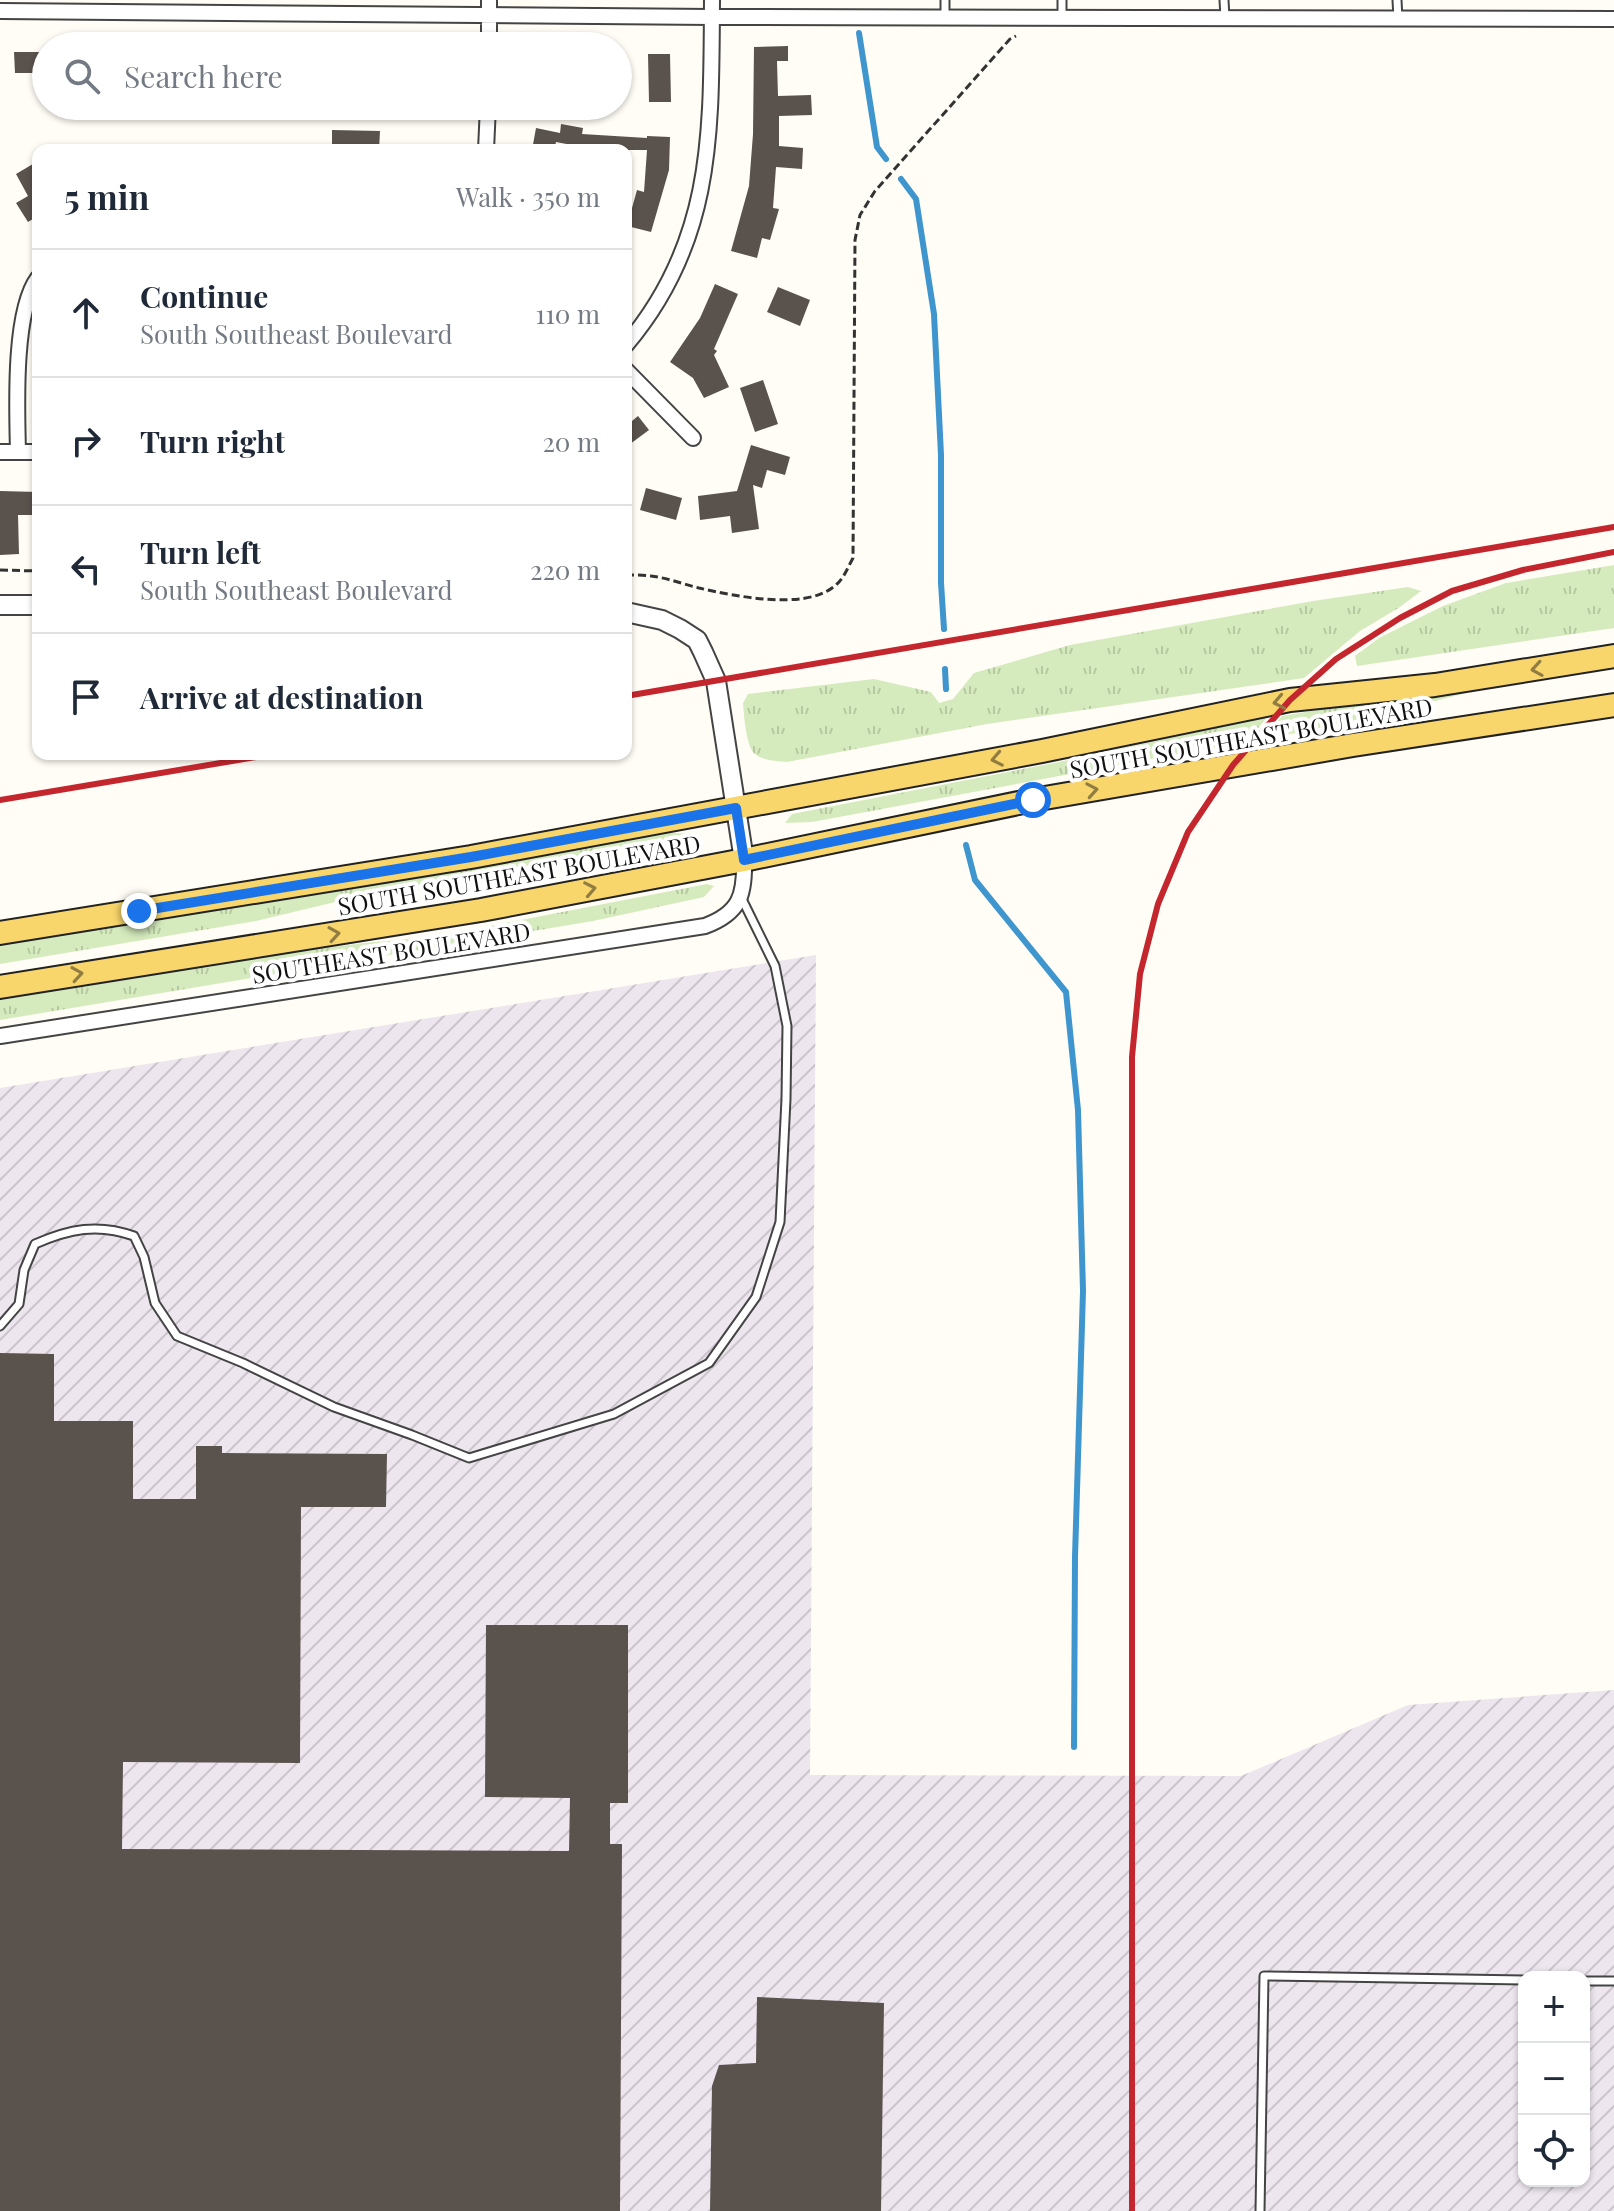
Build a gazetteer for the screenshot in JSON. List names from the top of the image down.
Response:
{
  "streets": {
    "main road": ["SOUTH SOUTHEAST BOULEVARD"],
    "street": ["SOUTHEAST BOULEVARD"]
  },
  "page": {
    "search": "Search here",
    "heading": ["5 min", "Walk · 350 m"],
    "list": [
      ["Continue", "South Southeast Boulevard", "110 m"],
      ["Turn right", "20 m"],
      ["Turn left", "South Southeast Boulevard", "220 m"],
      "Arrive at destination"
    ],
    "map_buttons": ["+", "−"]
  }
}
